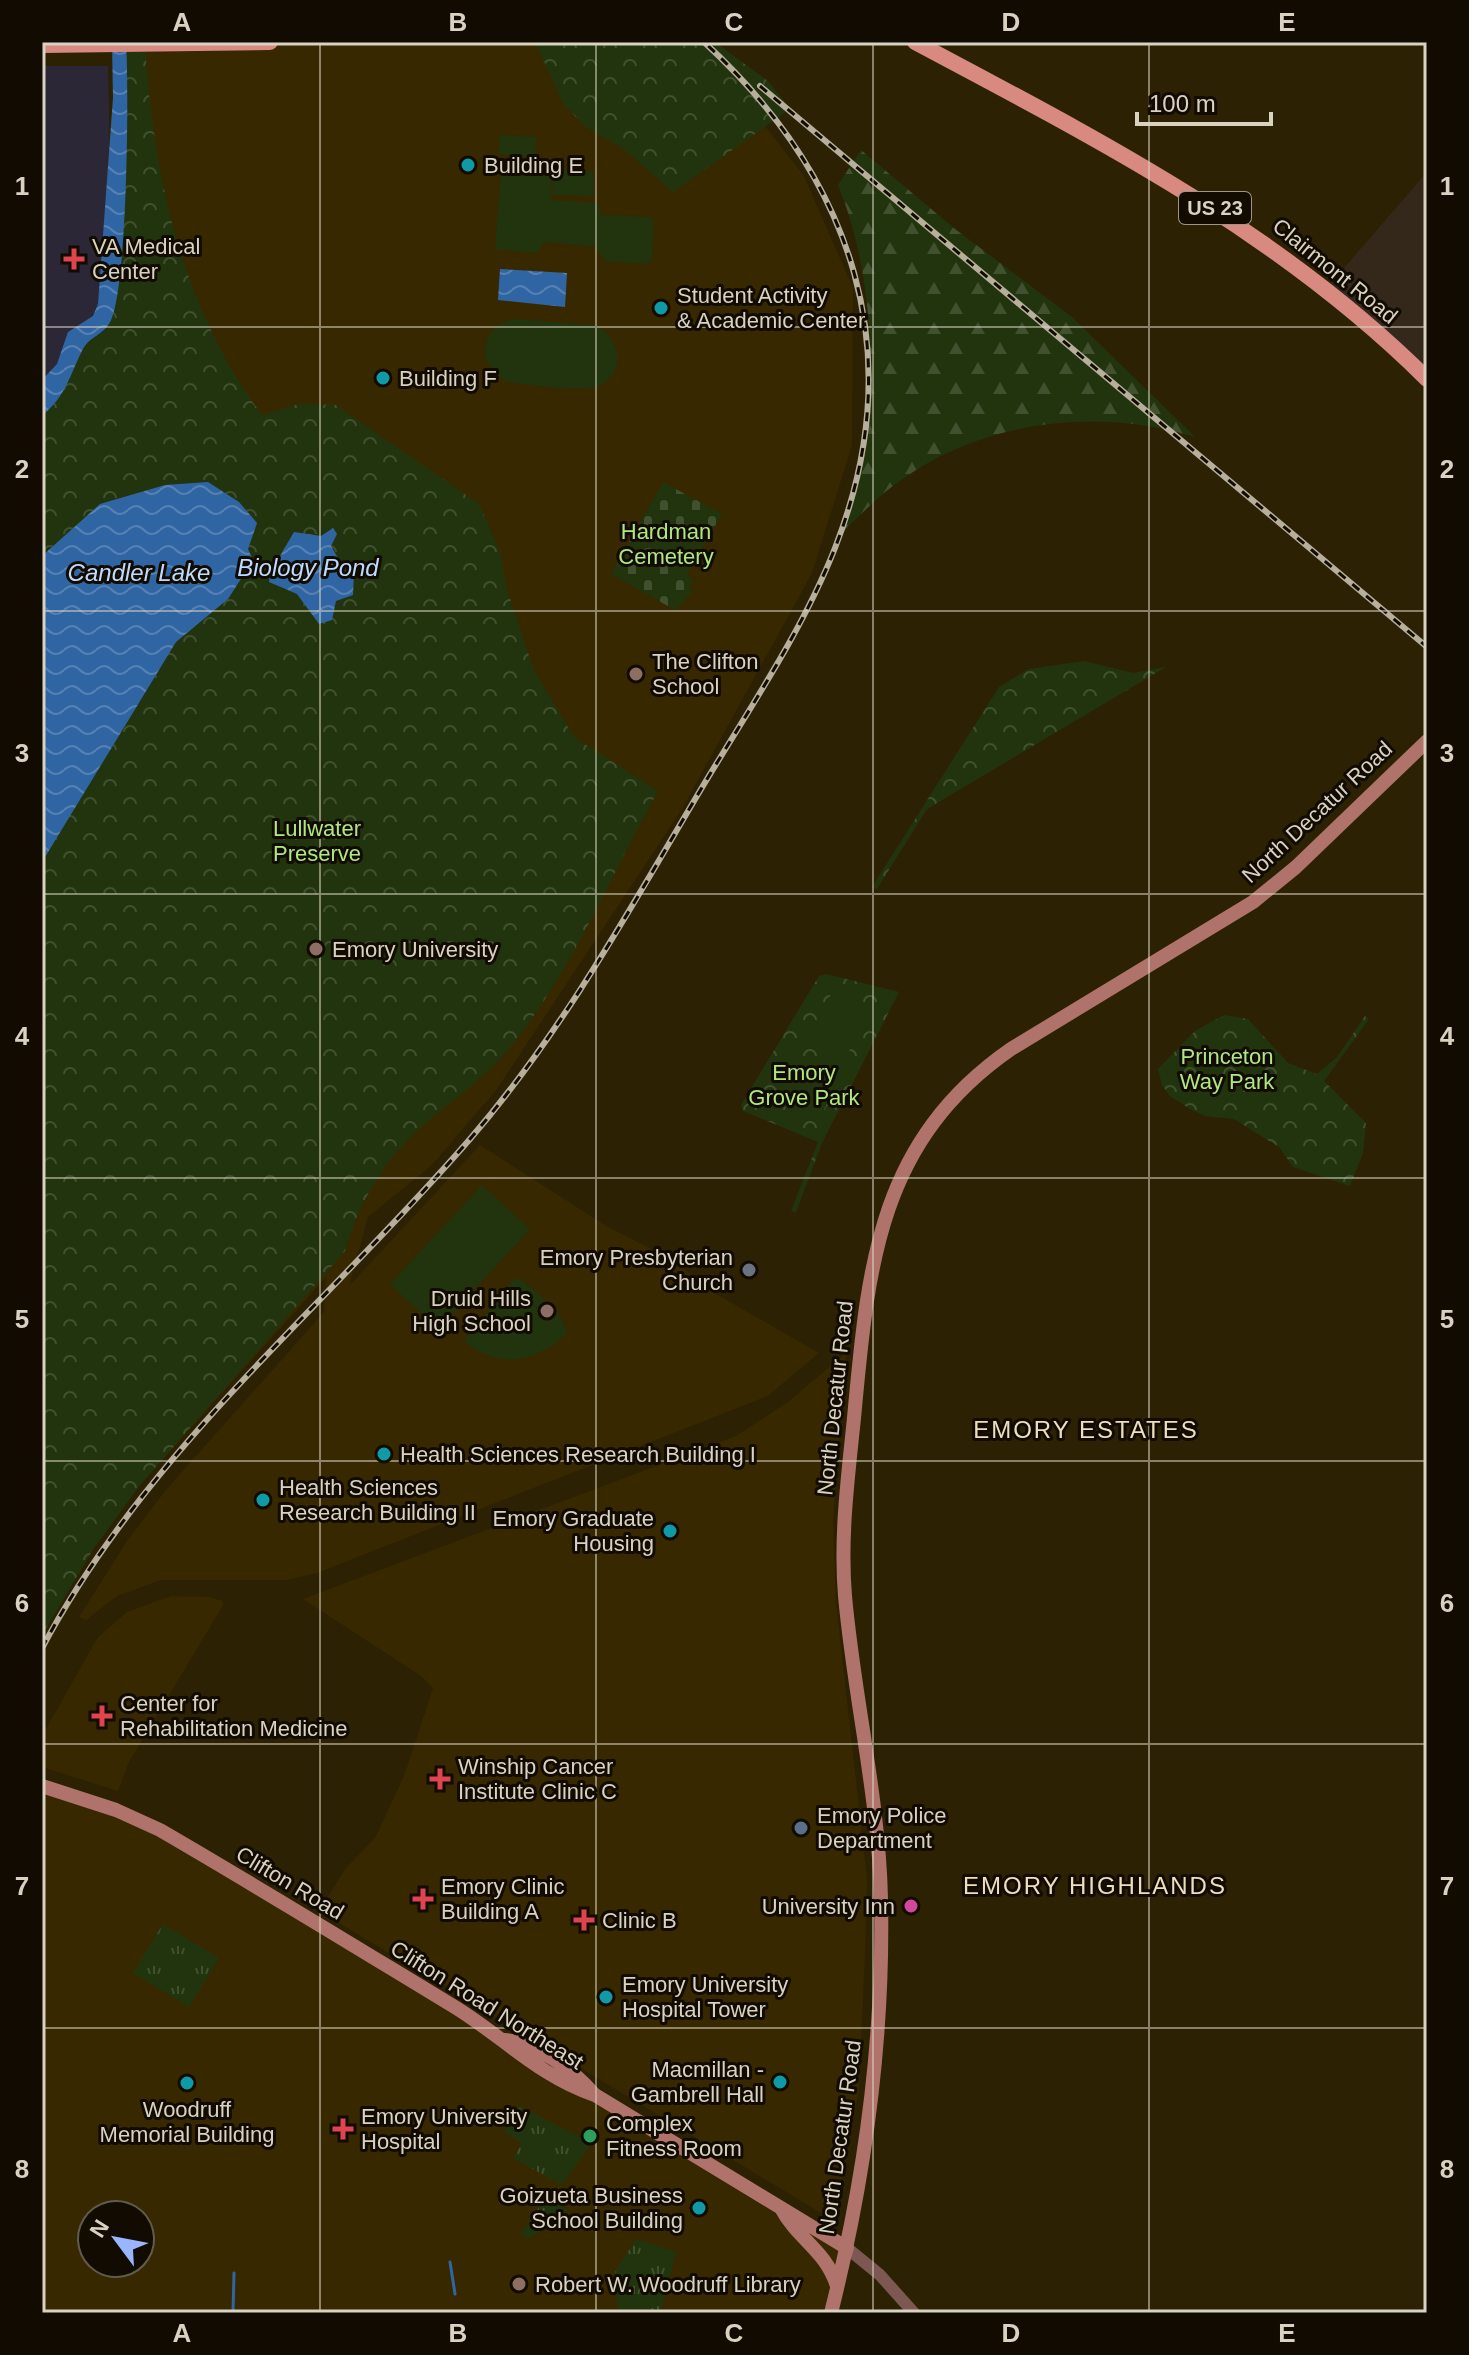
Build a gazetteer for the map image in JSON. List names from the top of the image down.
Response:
{
  "streets": {
    "main road": [
      "US 23",
      "Clairmont Road",
      "North Decatur Road",
      "Clifton Road",
      "Clifton Road Northeast"
    ]
  },
  "crossings": [
    ["Clifton Road", "Clifton Road Northeast"]
  ],
  "districts": ["EMORY ESTATES", "EMORY HIGHLANDS"],
  "water": ["Biology Pond", "Candler Lake"],
  "parks": [
    "Hardman Cemetery",
    "Lullwater Preserve",
    "Princeton Way Park",
    "Emory Grove Park"
  ],
  "places": {
    "other": [
      "Building E",
      "Student Activity & Academic Center",
      "Building F",
      "The Clifton School",
      "Emory University",
      "Emory Presbyterian Church",
      "Druid Hills High School",
      "Health Sciences Research Building I",
      "Health Sciences Research Building II",
      "Emory Graduate Housing",
      "Emory Police Department",
      "University Inn",
      "Emory University Hospital Tower",
      "Macmillan - Gambrell Hall",
      "Woodruff Memorial Building",
      "Complex Fitness Room",
      "Goizueta Business School Building",
      "Robert W. Woodruff Library"
    ],
    "health": [
      "VA Medical Center",
      "Center for Rehabilitation Medicine",
      "Winship Cancer Institute Clinic C",
      "Emory Clinic Building A",
      "Clinic B",
      "Emory University Hospital"
    ]
  },
  "scale_bar": "100 m",
  "north": "top left",
  "grid": {
    "columns": [
      "A",
      "B",
      "C",
      "D",
      "E"
    ],
    "rows": [
      "1",
      "2",
      "3",
      "4",
      "5",
      "6",
      "7",
      "8"
    ]
  }
}
